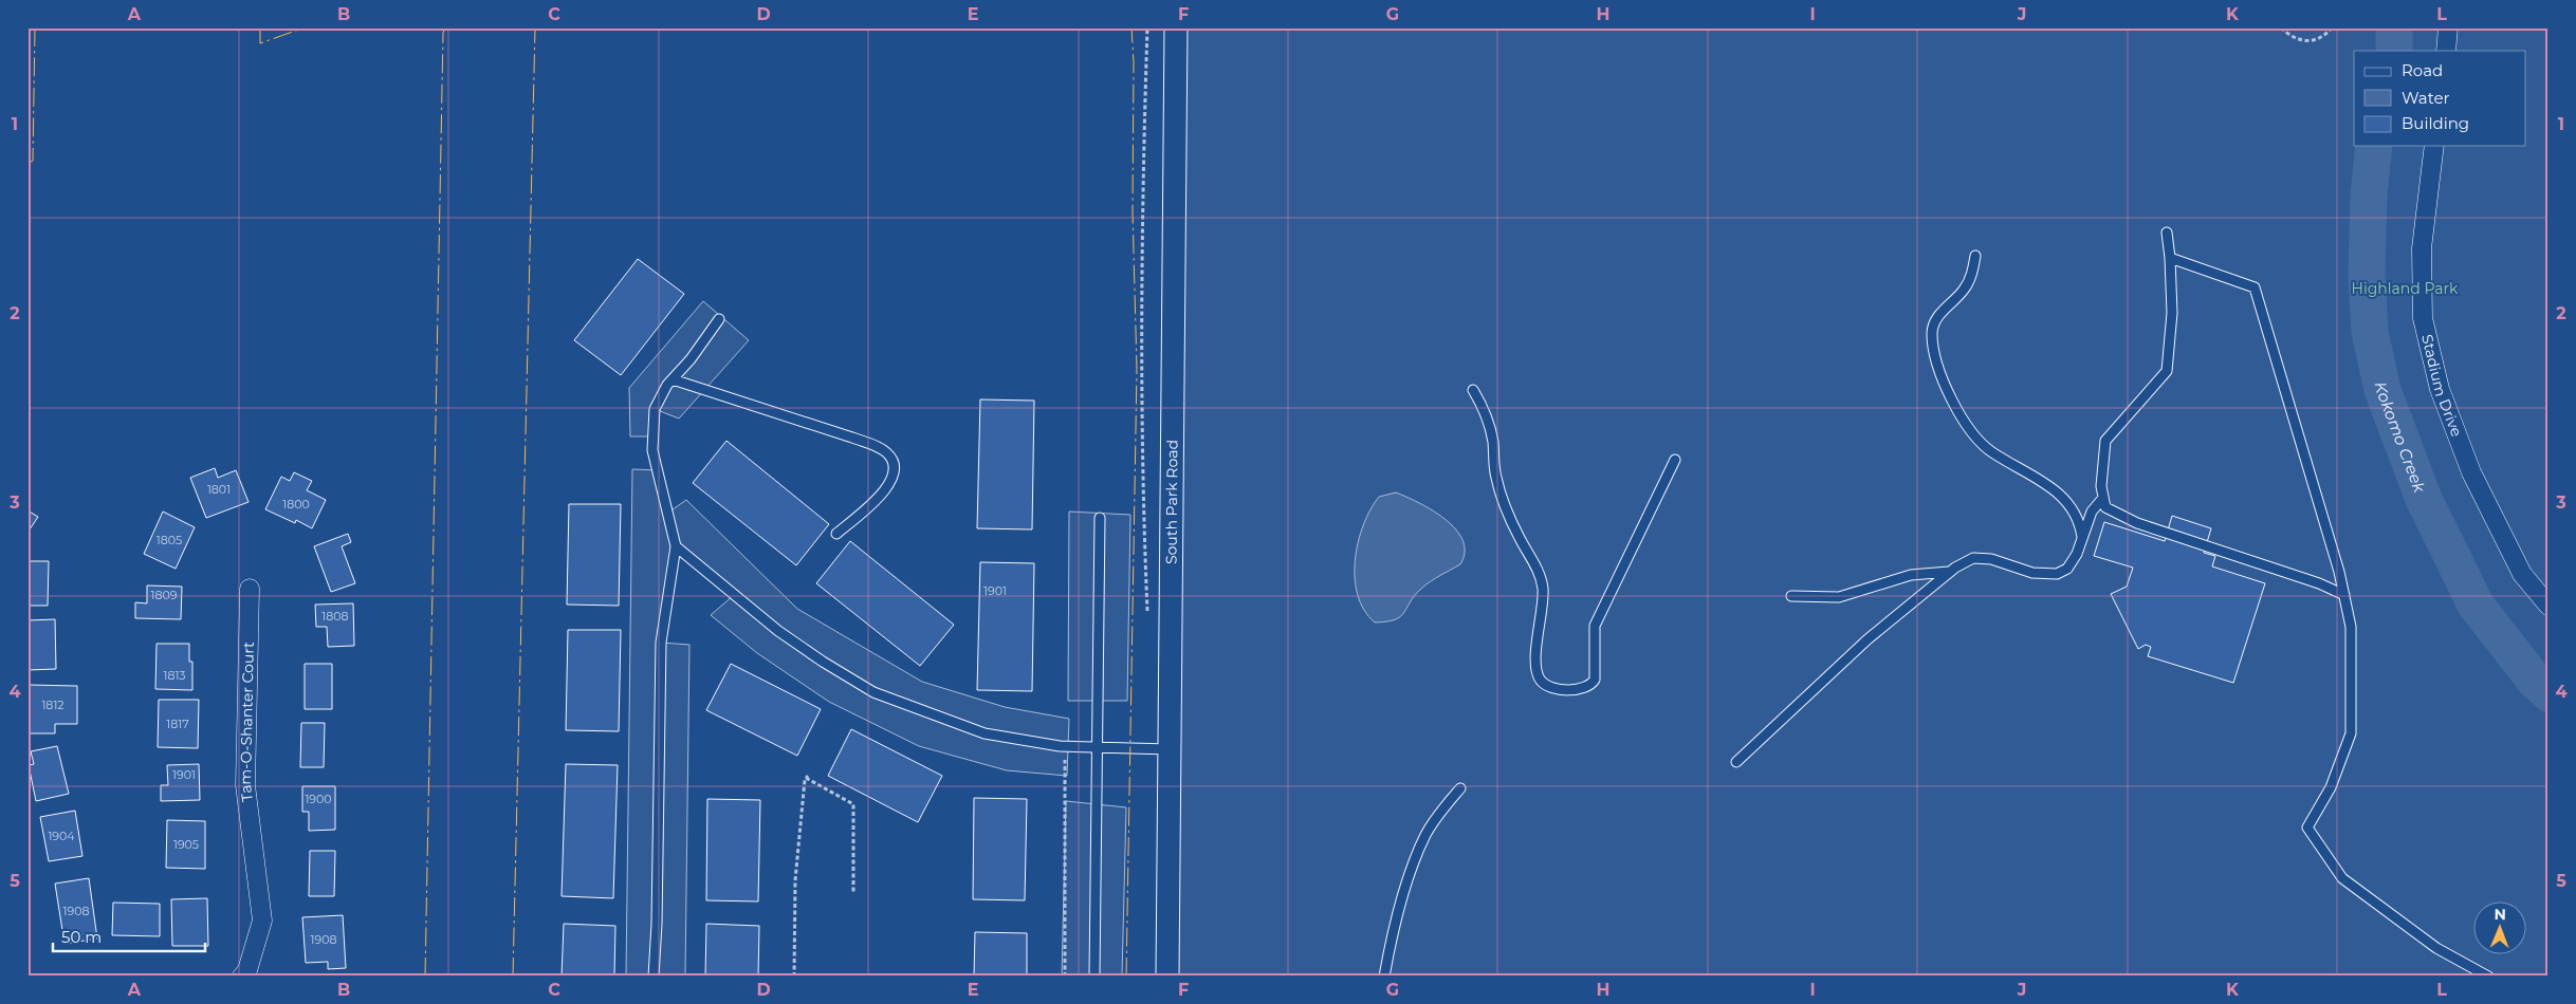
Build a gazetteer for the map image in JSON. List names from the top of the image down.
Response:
{
  "streets": {
    "street": ["Stadium Drive", "South Park Road", "Tam-O-Shanter Court"]
  },
  "water": ["Kokomo Creek"],
  "parks": ["Highland Park"],
  "house_numbers": [
    "1801",
    "1800",
    "1805",
    "1901",
    "1809",
    "1808",
    "1813",
    "1812",
    "1817",
    "1901",
    "1900",
    "1904",
    "1905",
    "1908",
    "1908"
  ],
  "legend": ["Road", "Water", "Building"],
  "scale_bar": "50 m",
  "north": "top",
  "grid": {
    "columns": [
      "A",
      "B",
      "C",
      "D",
      "E",
      "F",
      "G",
      "H",
      "I",
      "J",
      "K",
      "L"
    ],
    "rows": [
      "1",
      "2",
      "3",
      "4",
      "5"
    ]
  }
}
